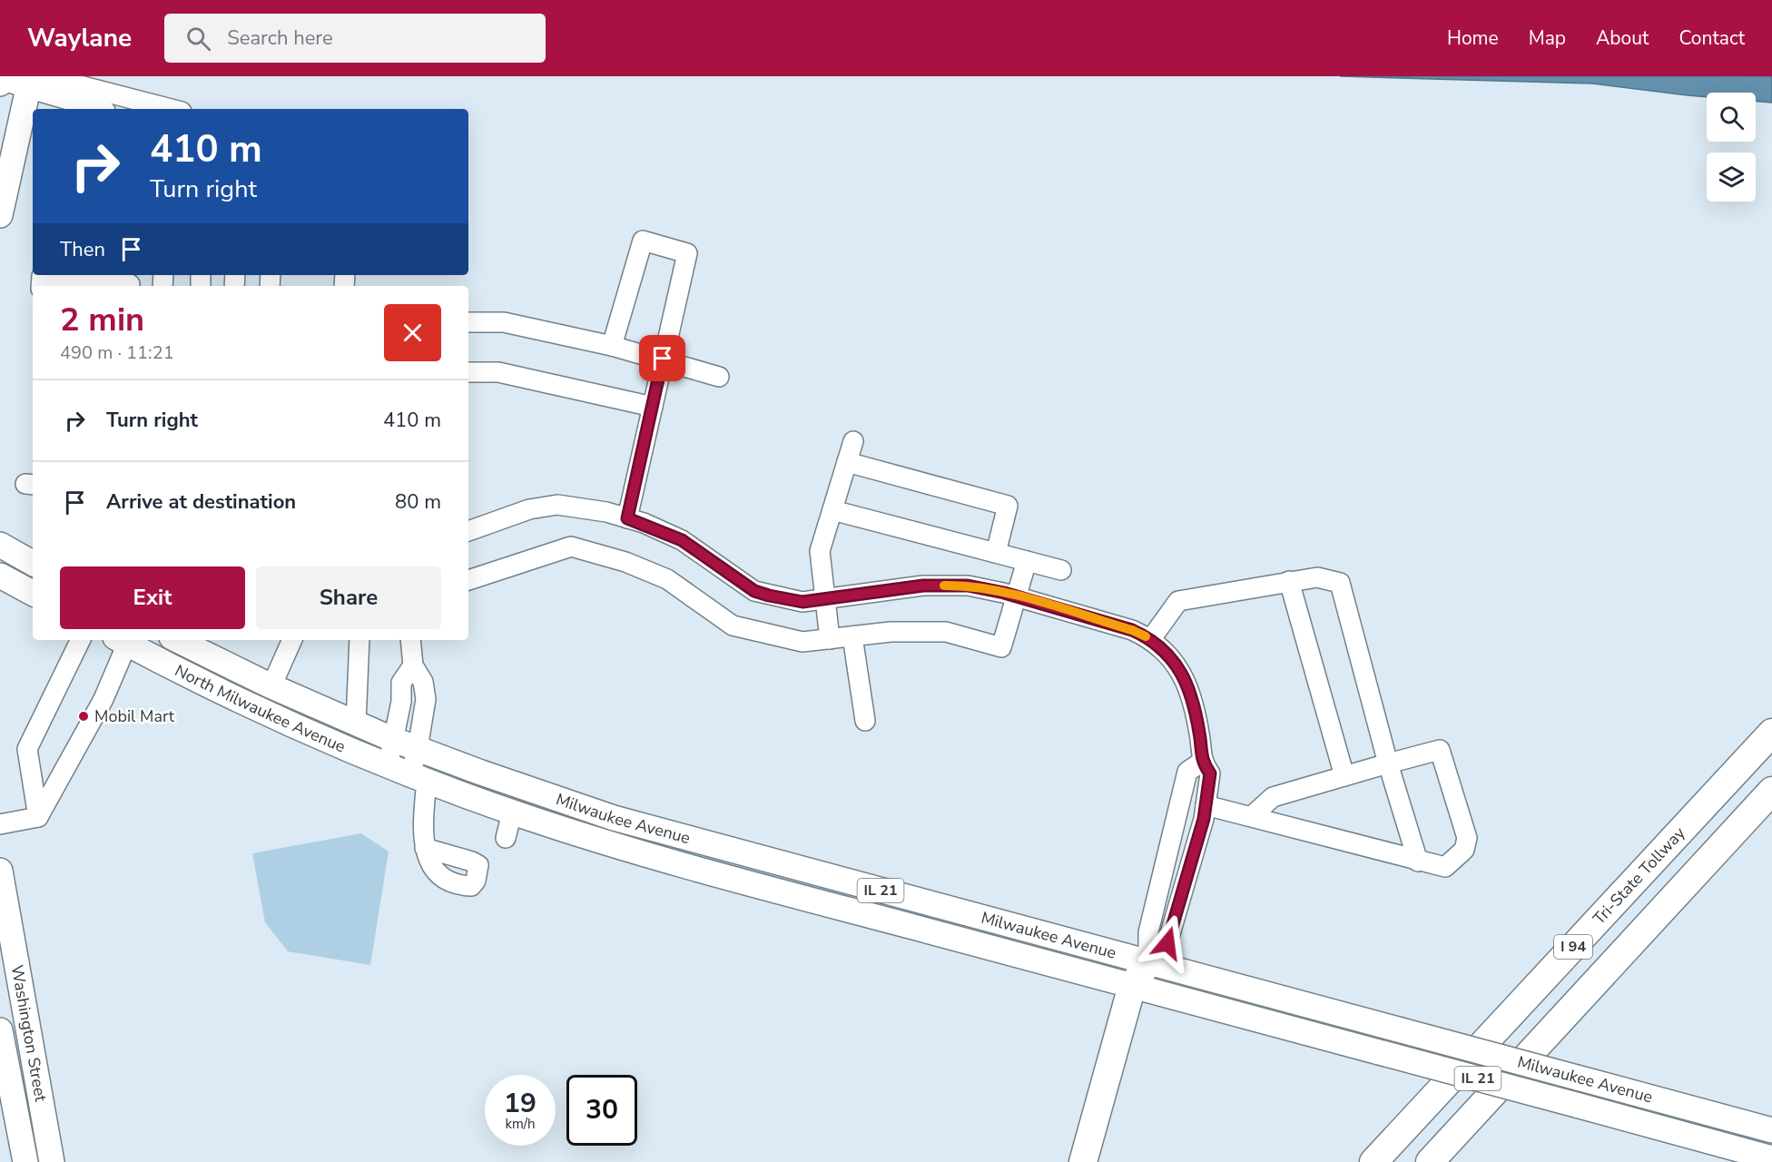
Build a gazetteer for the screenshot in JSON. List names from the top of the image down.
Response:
{
  "streets": {
    "highway": ["Tri-State Tollway", "I 94"],
    "main road": [
      "North Milwaukee Avenue",
      "Milwaukee Avenue",
      "IL 21",
      "Washington Street"
    ]
  },
  "crossings": [
    ["North Milwaukee Avenue", "Milwaukee Avenue"]
  ],
  "places": ["Mobil Mart"],
  "page": {
    "header": "Waylane",
    "search": "Search here",
    "nav": [
      "Home",
      "Map",
      "About",
      "Contact"
    ],
    "turn": ["410 m", "Turn right"],
    "then": "Then",
    "heading": ["2 min", "490 m · 11:21"],
    "list": [
      {
        "name": "Turn right",
        "value": "410 m"
      },
      {
        "name": "Arrive at destination",
        "value": "80 m"
      }
    ],
    "buttons": ["Exit", "Share"],
    "speed": "19 km/h",
    "limit": "30"
  }
}
